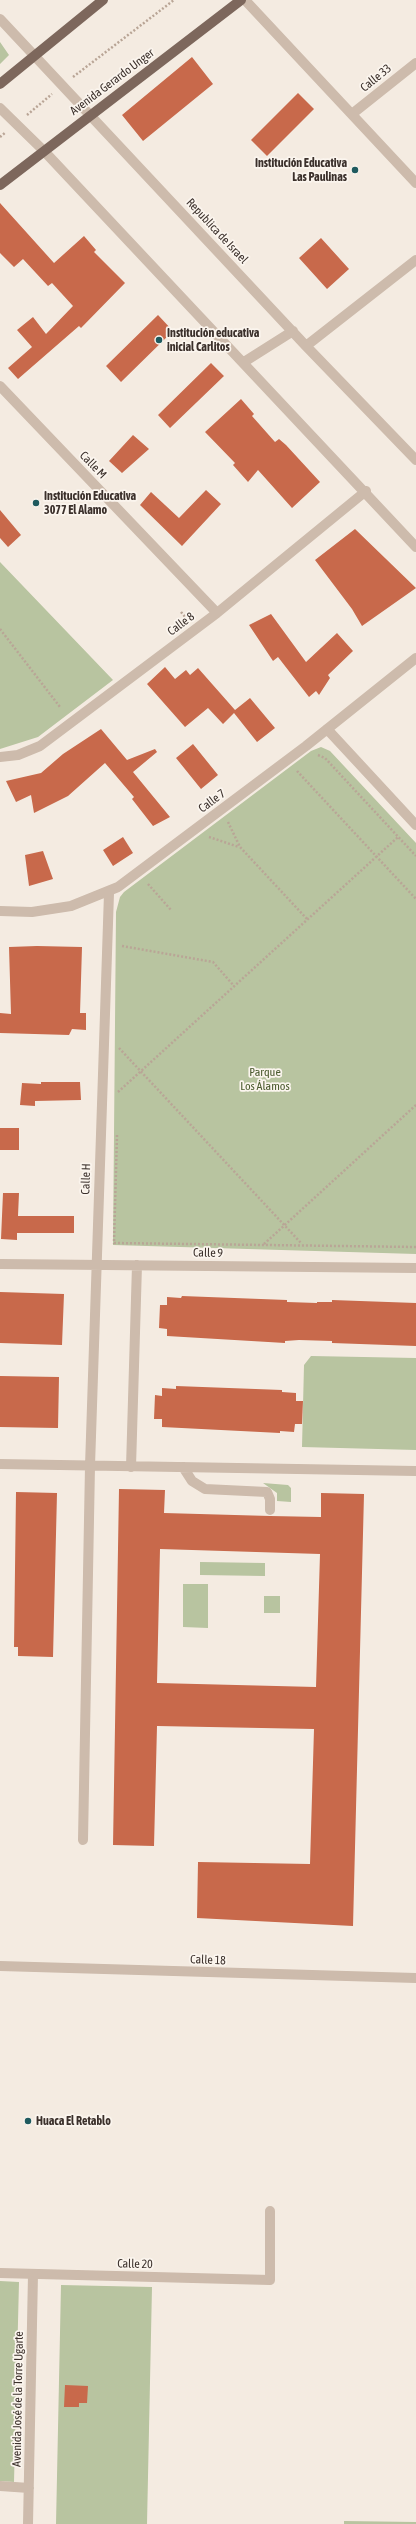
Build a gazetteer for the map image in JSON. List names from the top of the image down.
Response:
{
  "streets": {
    "main road": ["Avenida Gerardo Unger"],
    "street": [
      "Calle 33",
      "Republica de Israel",
      "Calle M",
      "Calle 8",
      "Calle 7",
      "Calle H",
      "Calle 9",
      "Calle 18",
      "Calle 20",
      "Avenida José de la Torre Ugarte"
    ]
  },
  "crossings": [
    ["Avenida Gerardo Unger", "Republica de Israel"],
    ["Calle M", "Calle 8"],
    ["Calle 7", "Calle H"],
    ["Calle H", "Calle 9"],
    ["Calle 20", "Avenida José de la Torre Ugarte"]
  ],
  "parks": ["Parque Los Álamos"],
  "places": [
    "Institución Educativa Las Paulinas",
    "Institución educativa inicial Carlitos",
    "Institución Educativa 3077 El Alamo",
    "Huaca El Retablo"
  ]
}
